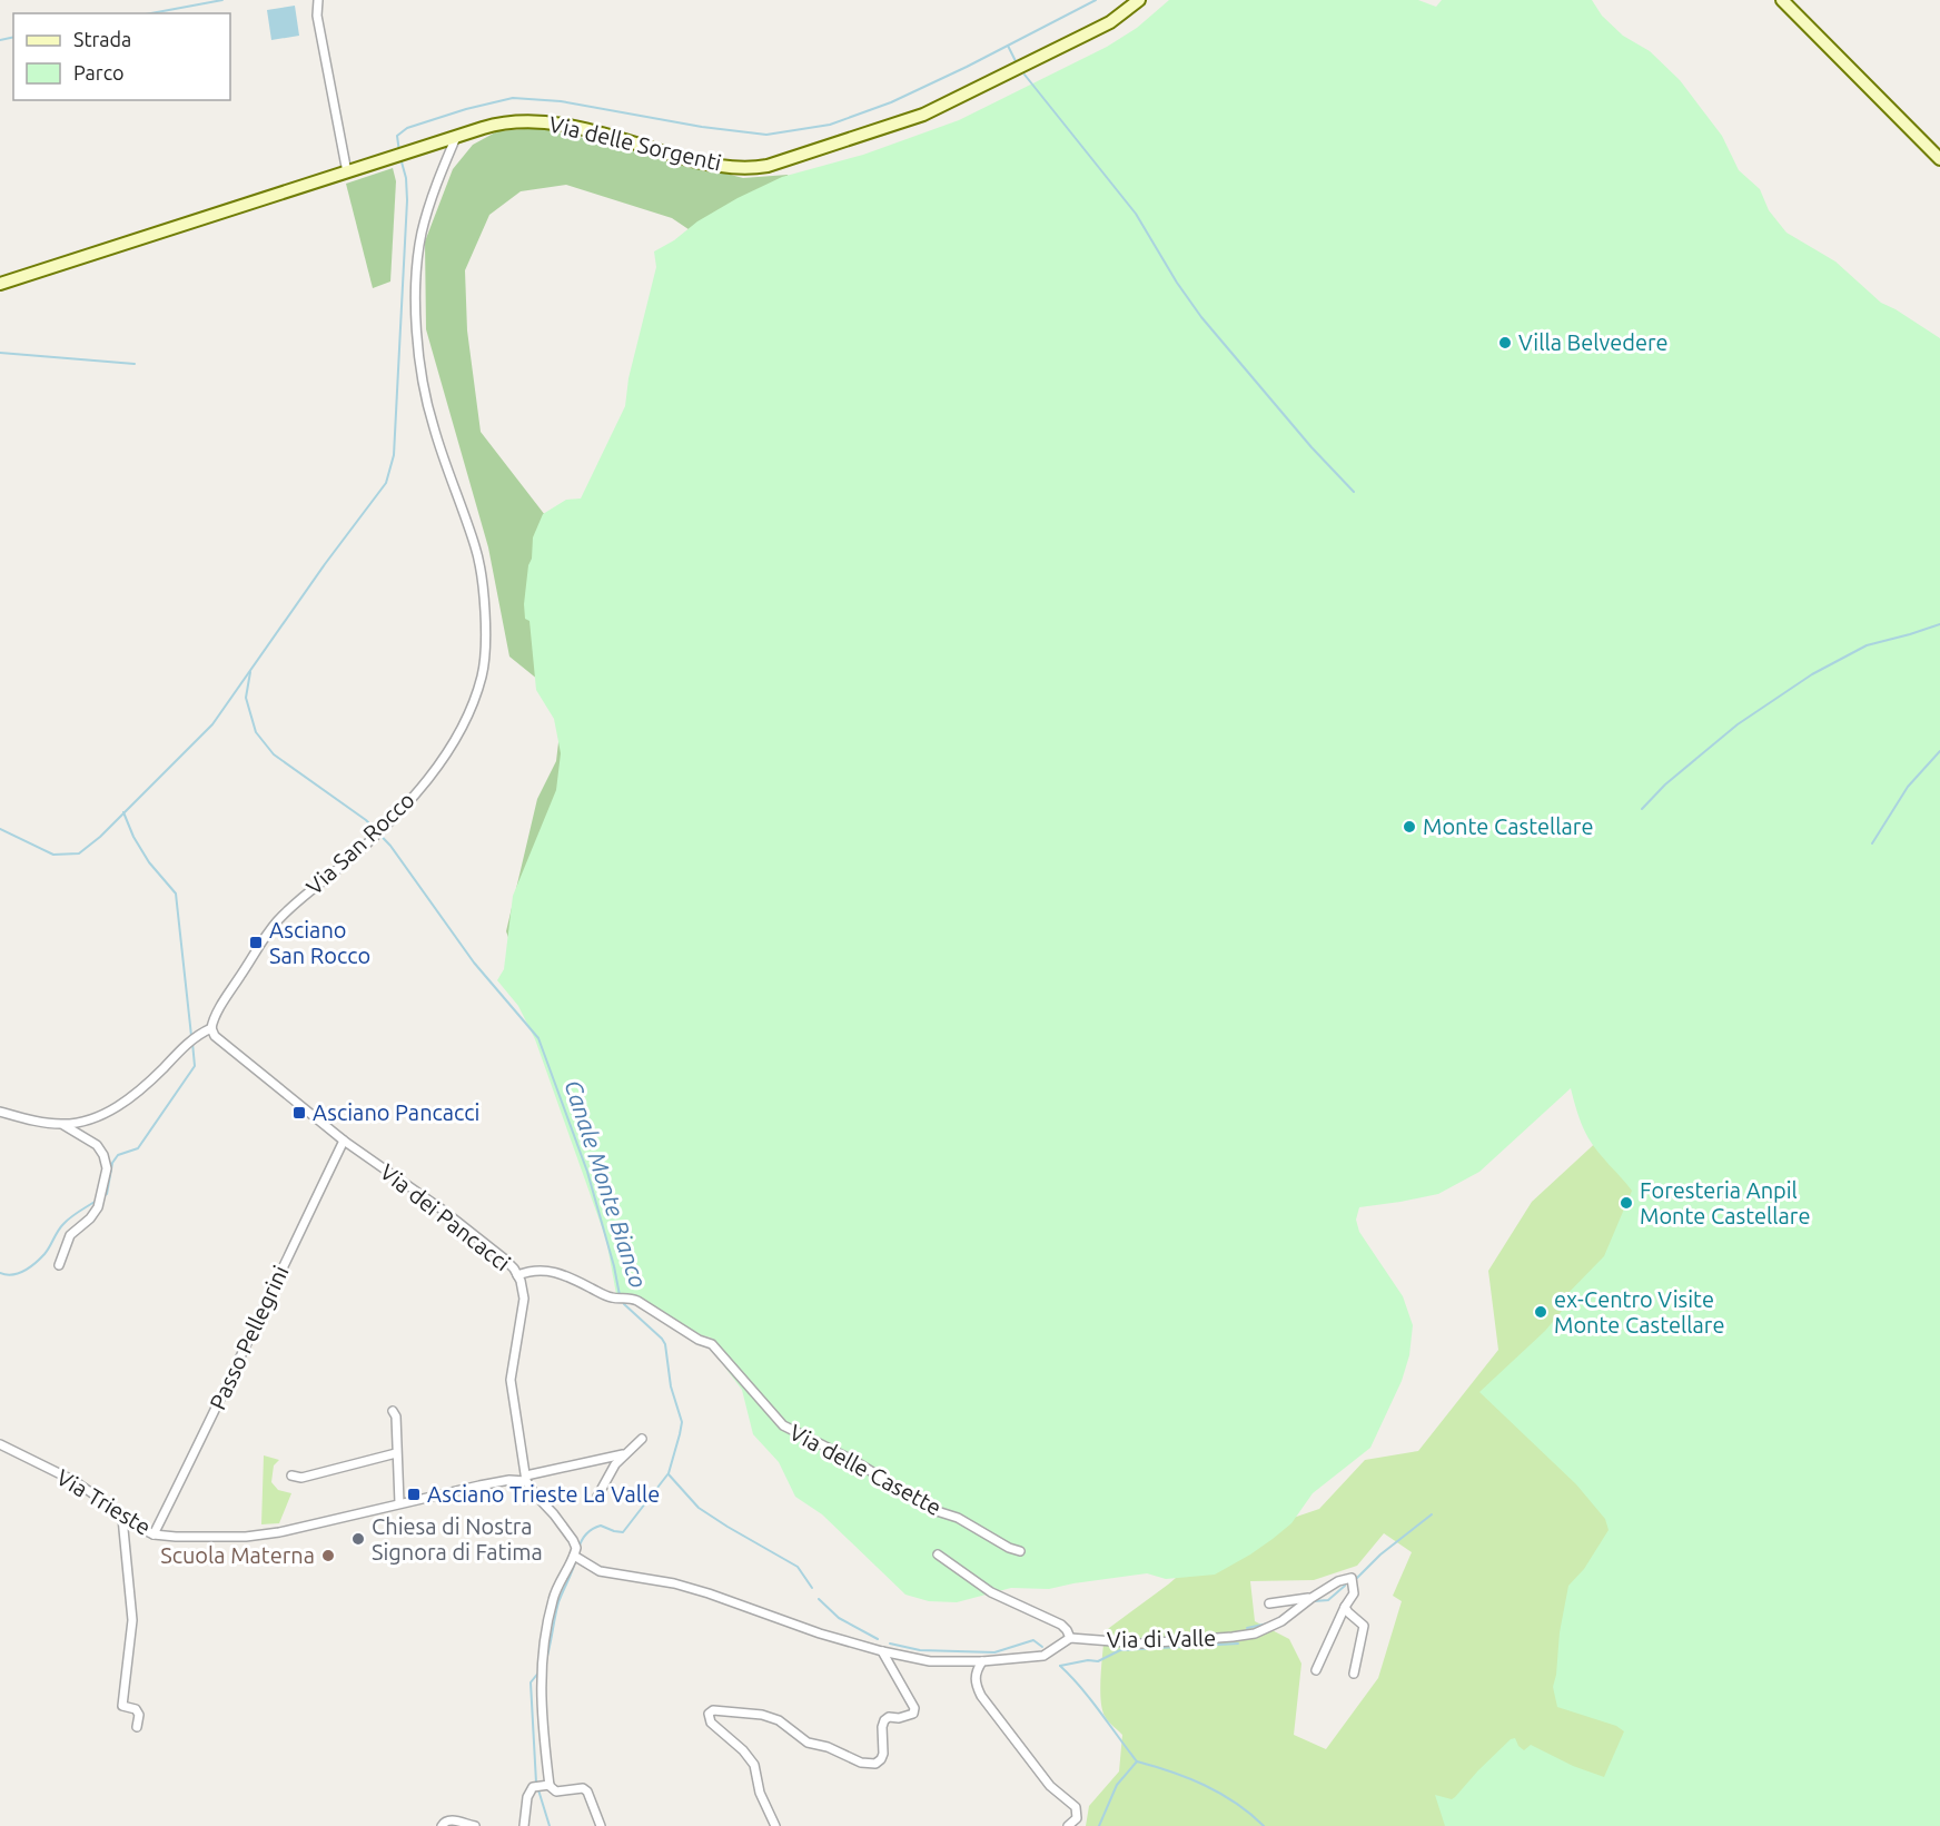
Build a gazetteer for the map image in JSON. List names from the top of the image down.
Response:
{
  "streets": {
    "main road": ["Via delle Sorgenti"],
    "street": [
      "Via San Rocco",
      "Via dei Pancacci",
      "Passo Pellegrini",
      "Via delle Casette",
      "Via Trieste",
      "Via di Valle"
    ]
  },
  "crossings": [
    ["Via delle Sorgenti", "Via San Rocco"],
    ["Via San Rocco", "Via dei Pancacci"],
    ["Via dei Pancacci", "Passo Pellegrini"],
    ["Via dei Pancacci", "Via delle Casette"],
    ["Via dei Pancacci", "Via Trieste"],
    ["Passo Pellegrini", "Via Trieste"]
  ],
  "water": ["Canale Monte Bianco"],
  "places": {
    "other": [
      "Villa Belvedere",
      "Monte Castellare",
      "Foresteria Anpil Monte Castellare",
      "ex-Centro Visite Monte Castellare",
      "Chiesa di Nostra Signora di Fatima",
      "Scuola Materna"
    ],
    "transit": ["Asciano San Rocco", "Asciano Pancacci", "Asciano Trieste La Valle"]
  },
  "legend": ["Strada", "Parco"]
}
